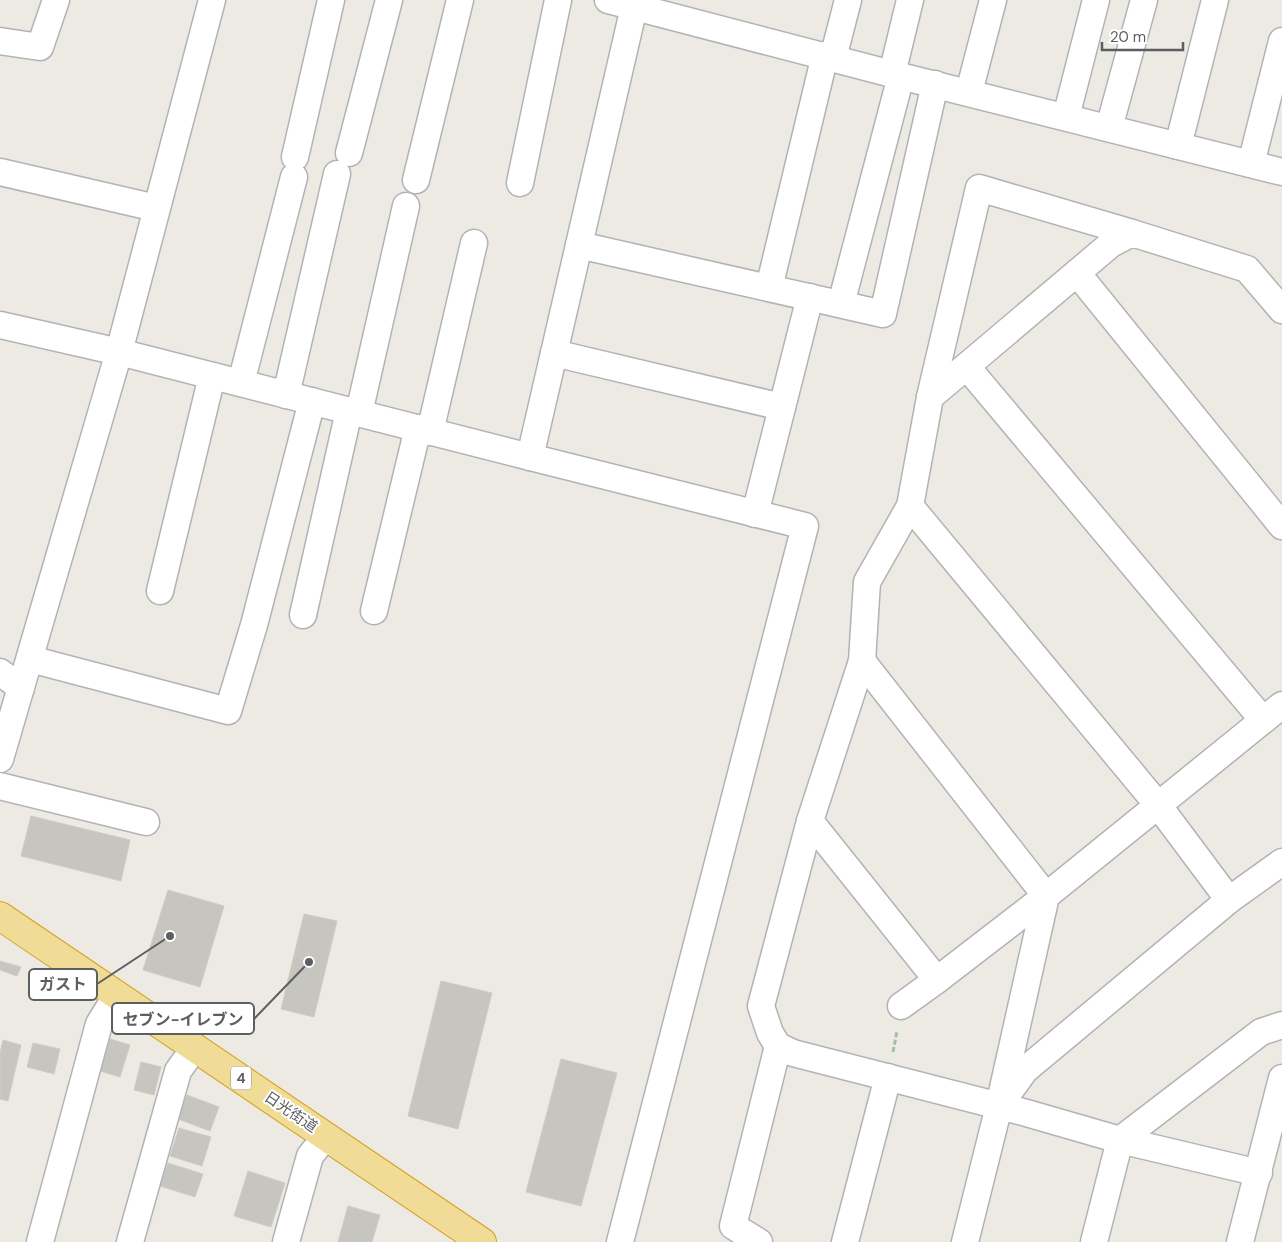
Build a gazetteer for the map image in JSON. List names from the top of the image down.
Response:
{
  "streets": {
    "highway": ["4", "日光街道"]
  },
  "places": ["ガスト", "セブン-イレブン"],
  "scale_bar": "20 m"
}
